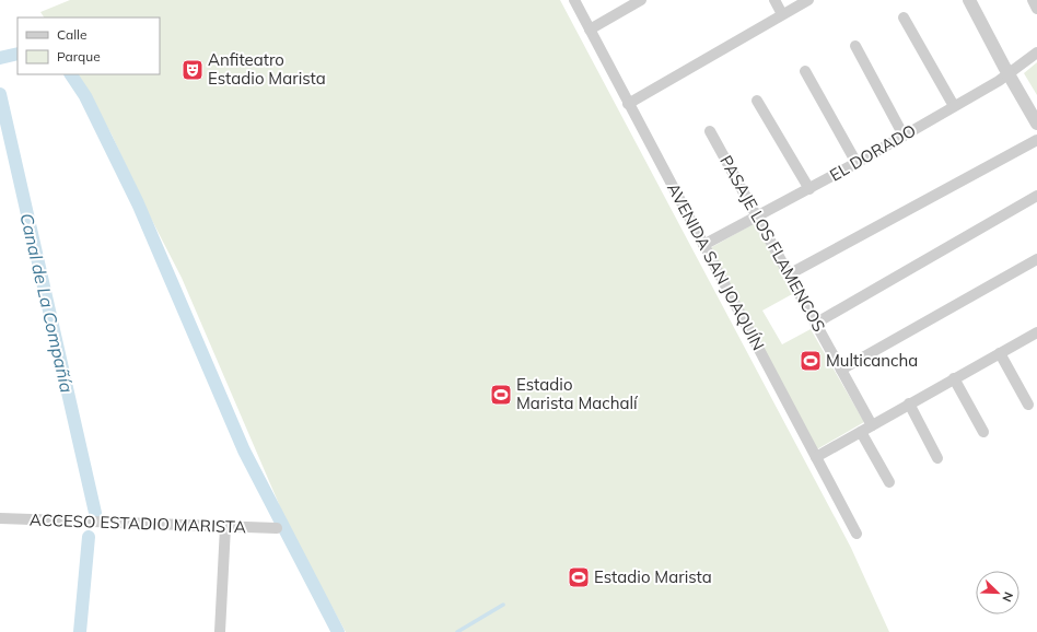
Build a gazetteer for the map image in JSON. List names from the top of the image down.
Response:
{
  "streets": {
    "street": [
      "EL DORADO",
      "PASAJE LOS FLAMENCOS",
      "AVENIDA SAN JOAQUÍN",
      "ACCESO ESTADIO MARISTA"
    ]
  },
  "crossings": [
    ["EL DORADO", "PASAJE LOS FLAMENCOS"],
    ["EL DORADO", "AVENIDA SAN JOAQUÍN"]
  ],
  "water": ["Canal de La Compañía"],
  "places": {
    "theatre": ["Anfiteatro Estadio Marista"],
    "sports": ["Multicancha", "Estadio Marista Machalí", "Estadio Marista"]
  },
  "legend": ["Calle", "Parque"],
  "north": "bottom right"
}
